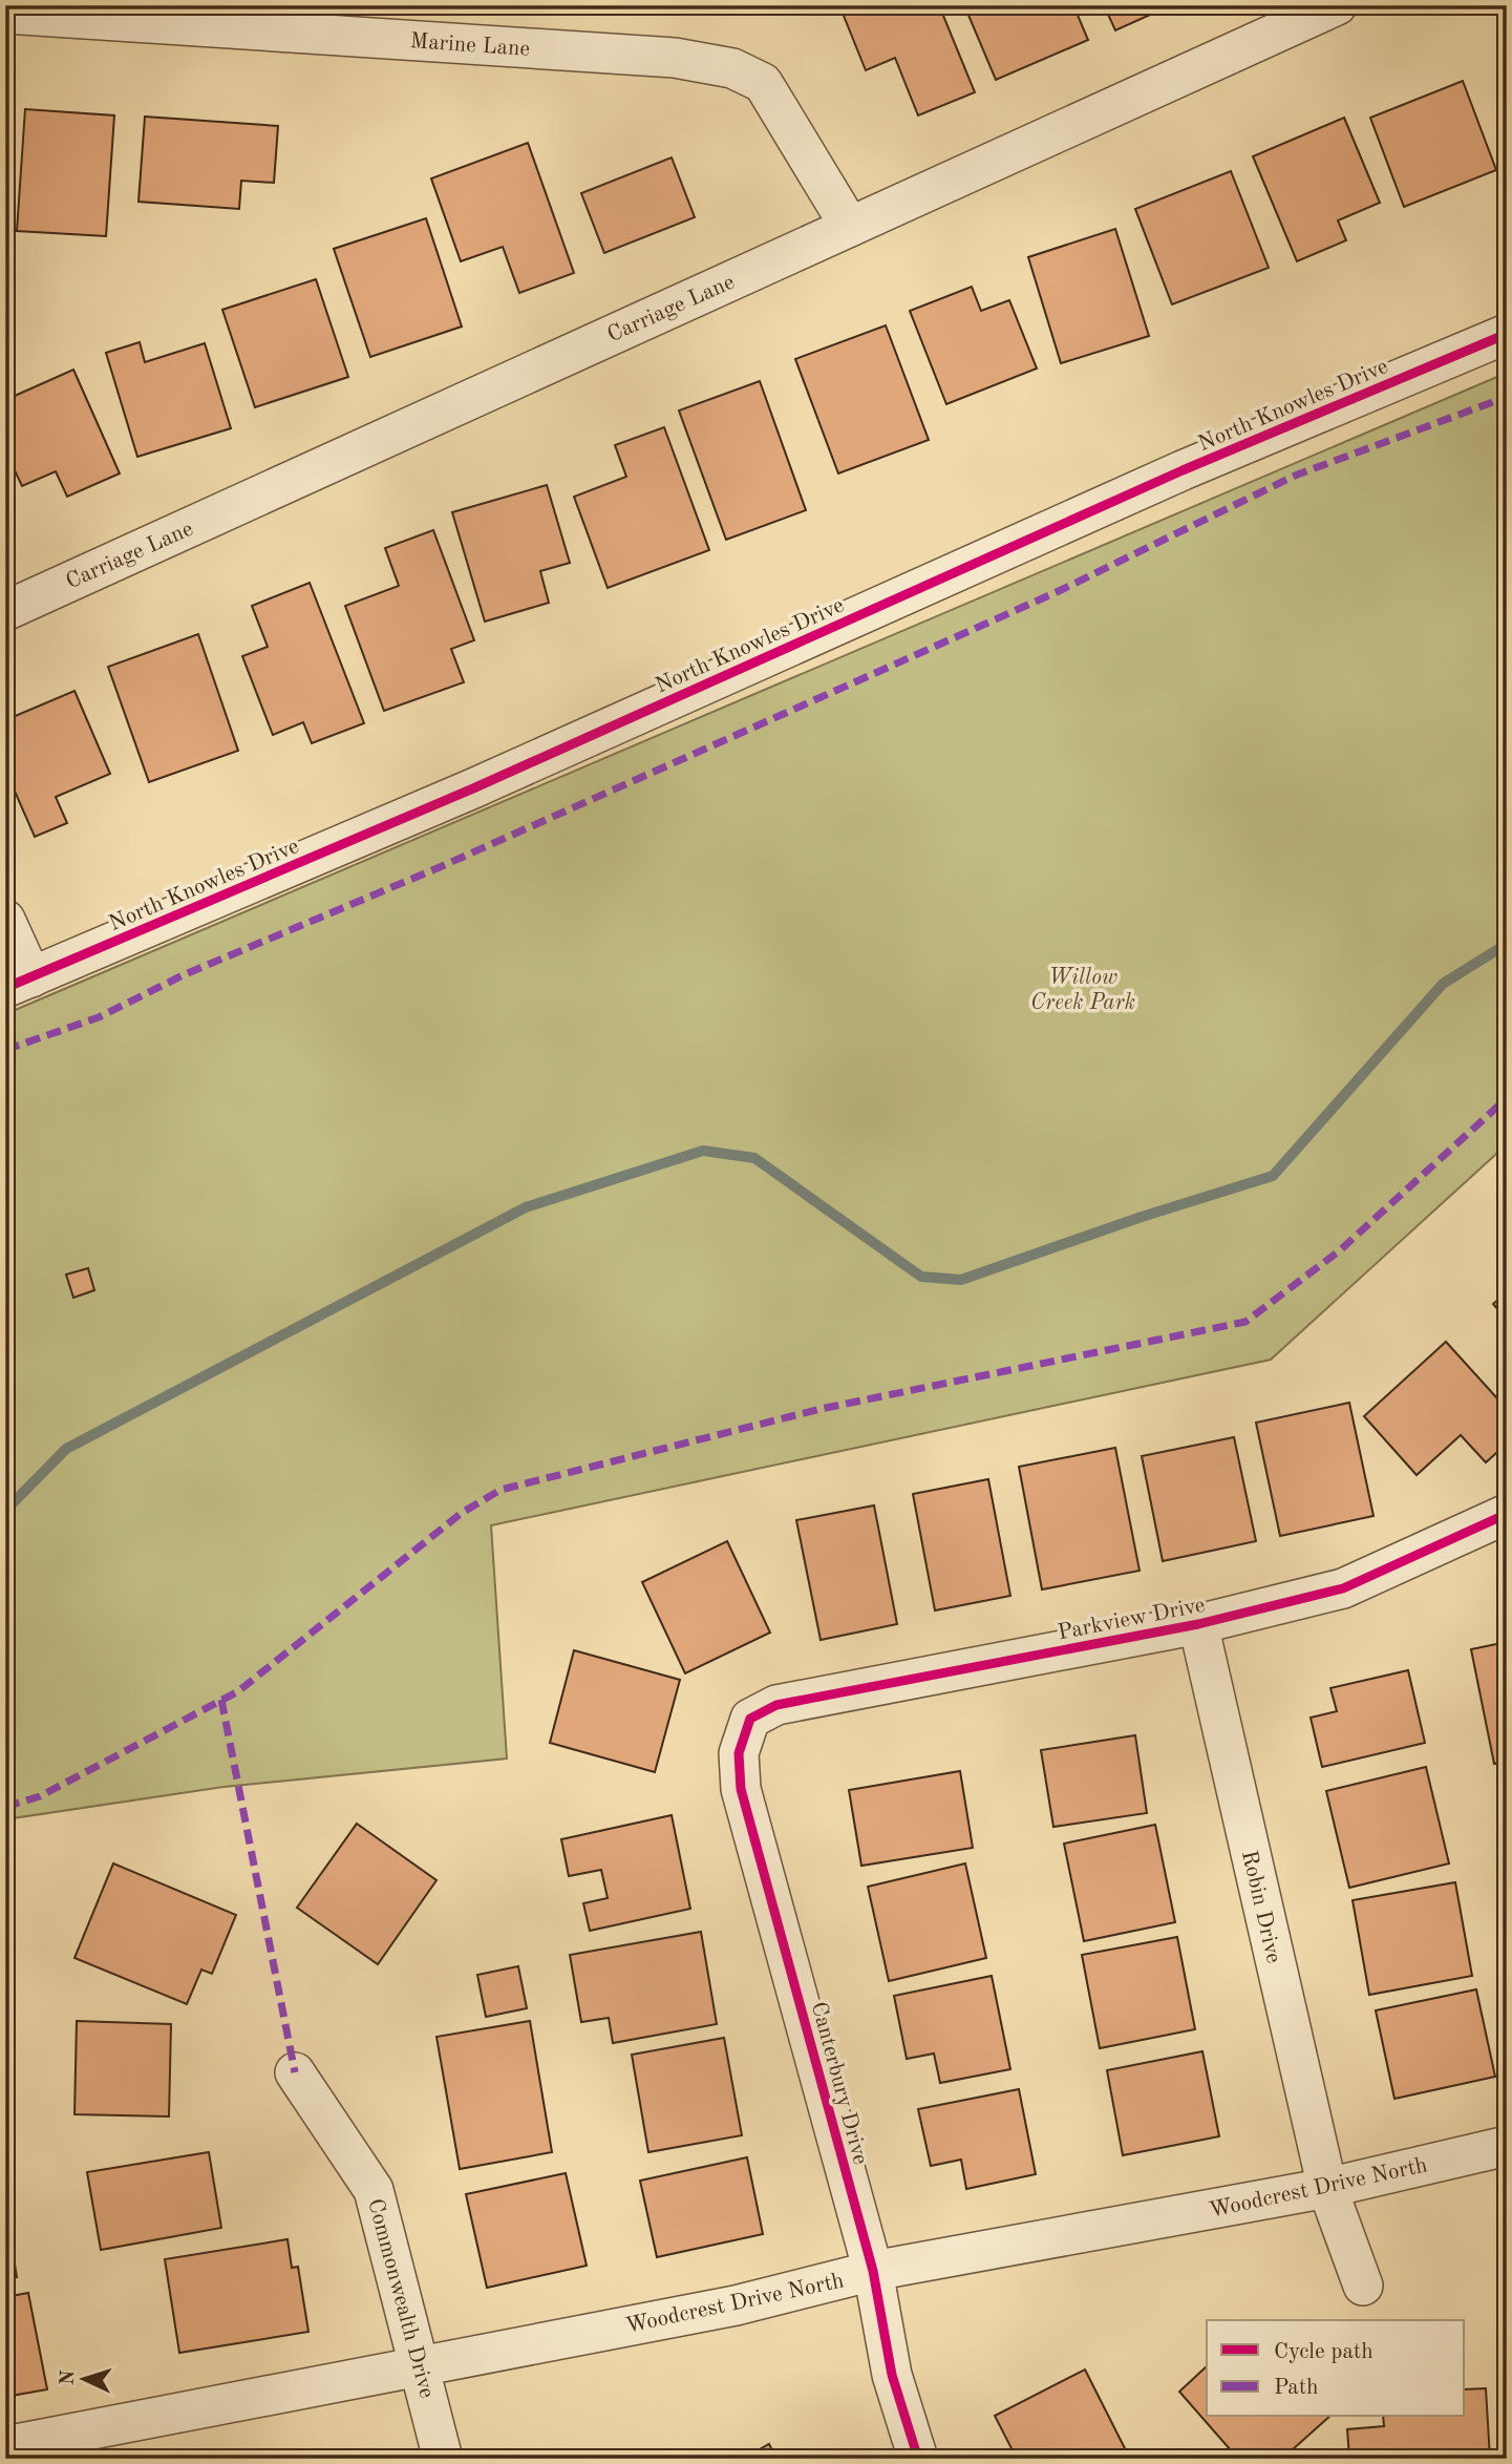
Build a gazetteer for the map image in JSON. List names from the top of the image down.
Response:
{
  "streets": {
    "street": [
      "Marine Lane",
      "Carriage Lane",
      "North Knowles Drive",
      "Parkview Drive",
      "Robin Drive",
      "Canterbury Drive",
      "Woodcrest Drive North",
      "Commonwealth Drive"
    ]
  },
  "crossings": [
    ["Marine Lane", "Carriage Lane"],
    ["Parkview Drive", "Robin Drive"],
    ["Parkview Drive", "Canterbury Drive"],
    ["Robin Drive", "Woodcrest Drive North"],
    ["Canterbury Drive", "Woodcrest Drive North"],
    ["Woodcrest Drive North", "Commonwealth Drive"]
  ],
  "parks": ["Willow Creek Park"],
  "legend": ["Cycle path", "Path"],
  "north": "left"
}
